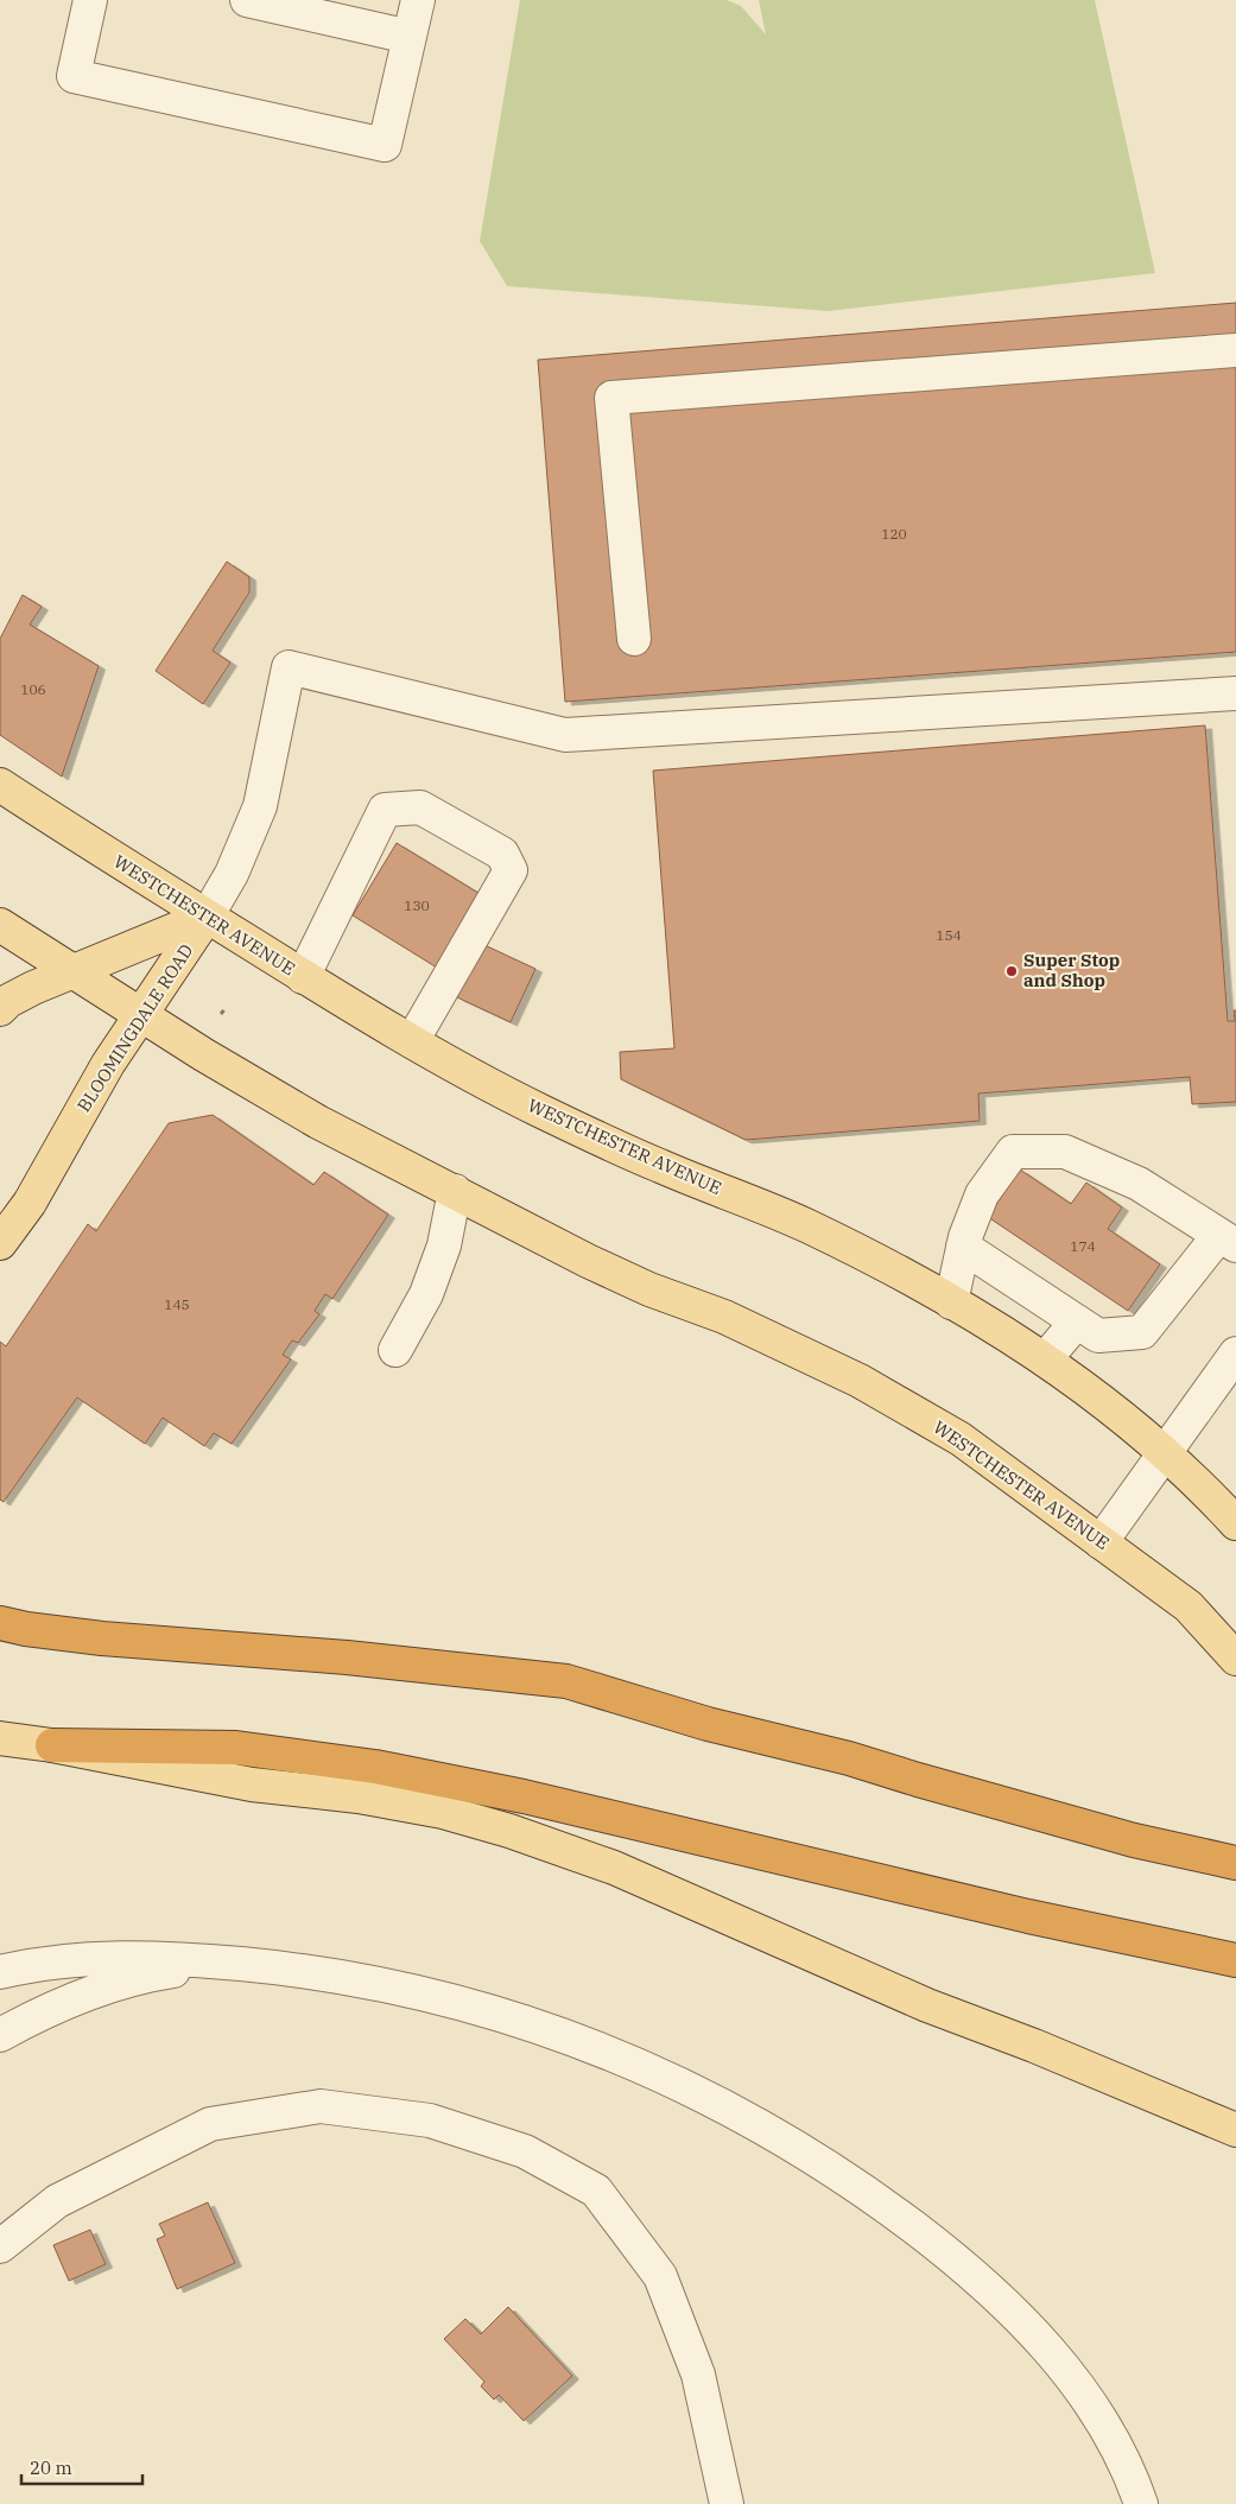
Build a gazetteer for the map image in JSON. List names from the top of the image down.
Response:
{
  "streets": {
    "main road": ["WESTCHESTER AVENUE", "BLOOMINGDALE ROAD"]
  },
  "crossings": [
    ["WESTCHESTER AVENUE", "BLOOMINGDALE ROAD"]
  ],
  "places": ["Super Stop and Shop"],
  "house_numbers": [
    "120",
    "106",
    "130",
    "154",
    "174",
    "145"
  ],
  "scale_bar": "20 m"
}
